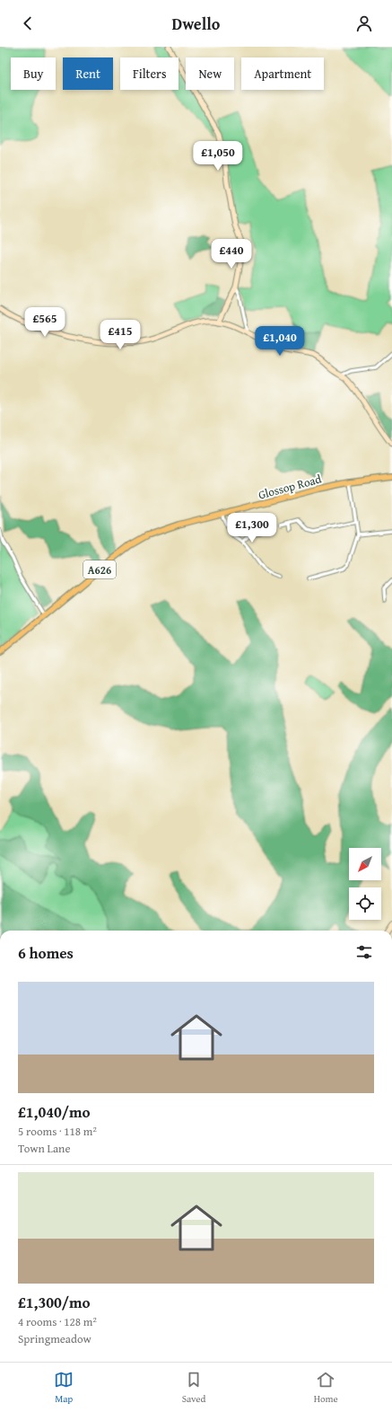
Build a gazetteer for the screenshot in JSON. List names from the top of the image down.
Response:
{
  "streets": {
    "main road": ["Glossop Road", "A626"]
  },
  "north": "bottom left",
  "page": {
    "header": "Dwello",
    "chip": [
      "Buy",
      "Rent",
      "Filters",
      "New",
      "Apartment"
    ],
    "price": [
      "£1,050",
      "£440",
      "£565",
      "£415",
      "£1,040",
      "£1,300"
    ],
    "heading": "6 homes",
    "list": [
      {
        "name": "£1,040/mo",
        "note": "5 rooms · 118 m² · Town Lane"
      },
      {
        "name": "£1,300/mo",
        "note": "4 rooms · 128 m² · Springmeadow"
      }
    ],
    "tabs": ["Map", "Saved", "Home"]
  }
}
